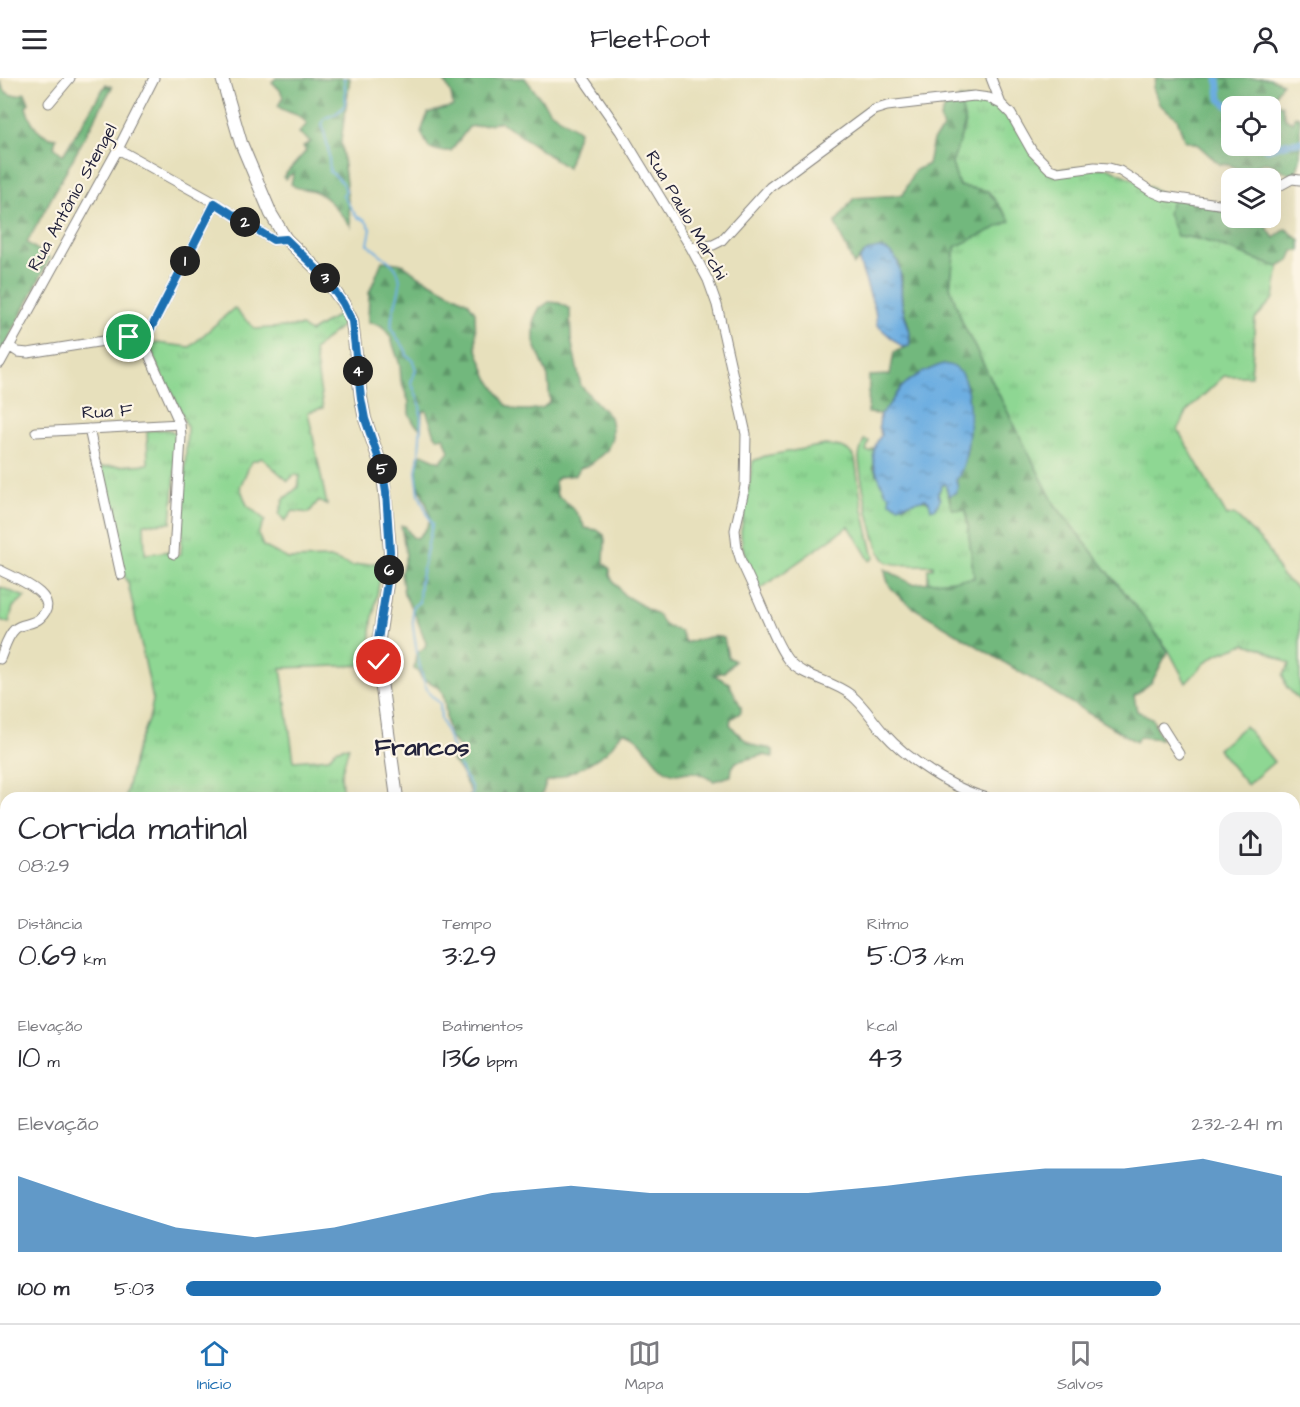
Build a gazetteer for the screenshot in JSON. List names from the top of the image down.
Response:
{
  "streets": {
    "street": ["Rua Antônio Stengel", "Rua Paulo Marchi", "Rua F"]
  },
  "districts": ["Francos"],
  "page": {
    "header": "Fleetfoot",
    "pins": [
      "2",
      "1",
      "3",
      "4",
      "5",
      "6"
    ],
    "heading": ["Corrida matinal", "08:29"],
    "stats": [
      ["Distância", "0.69 km"],
      ["Tempo", "3:29"],
      ["Ritmo", "5:03 /km"],
      ["Elevação", "10 m"],
      ["Batimentos", "136 bpm"],
      ["kcal", "43"]
    ],
    "chart": ["Elevação", "232–241 m"],
    "list": [
      {
        "name": "100 m",
        "note": "5:03"
      }
    ],
    "tabs": ["Início", "Mapa", "Salvos"]
  }
}
